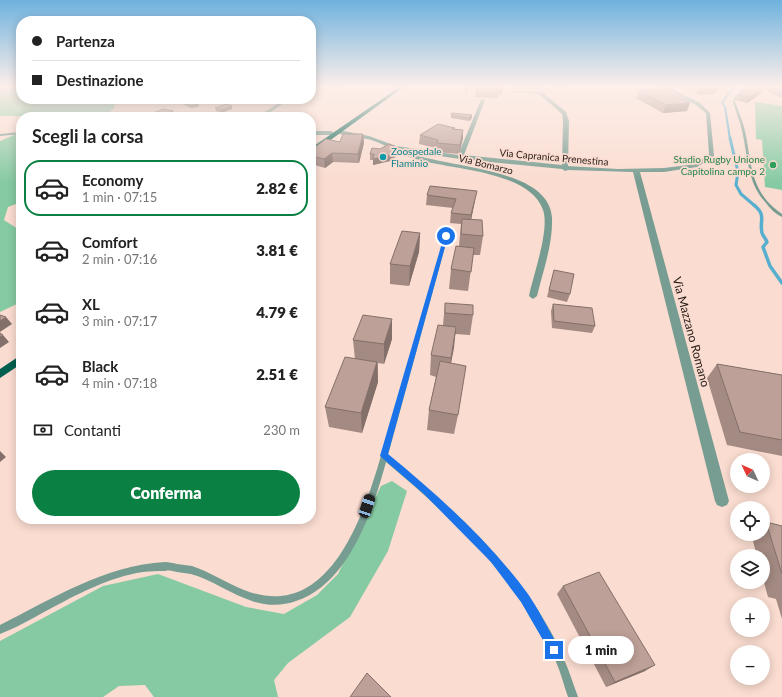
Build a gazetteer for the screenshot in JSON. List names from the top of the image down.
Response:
{
  "streets": {
    "street": ["Via Capranica Prenestina", "Via Bomarzo", "Via Mazzano Romano"]
  },
  "crossings": [
    ["Via Capranica Prenestina", "Via Bomarzo"],
    ["Via Capranica Prenestina", "Via Mazzano Romano"]
  ],
  "places": ["Zoospedale Flaminio", "Stadio Rugby Unione Capitolina campo 2"],
  "north": "top left",
  "page": {
    "banner": ["Partenza", "Destinazione"],
    "heading": "Scegli la corsa",
    "list": [
      {
        "name": "Economy",
        "note": "1 min · 07:15",
        "value": "2.82 €"
      },
      {
        "name": "Comfort",
        "note": "2 min · 07:16",
        "value": "3.81 €"
      },
      {
        "name": "XL",
        "note": "3 min · 07:17",
        "value": "4.79 €"
      },
      {
        "name": "Black",
        "note": "4 min · 07:18",
        "value": "2.51 €"
      }
    ],
    "pay": ["Contanti", "230 m"],
    "map_buttons": ["+", "−"],
    "buttons": "Conferma",
    "bubble": "1 min"
  }
}
